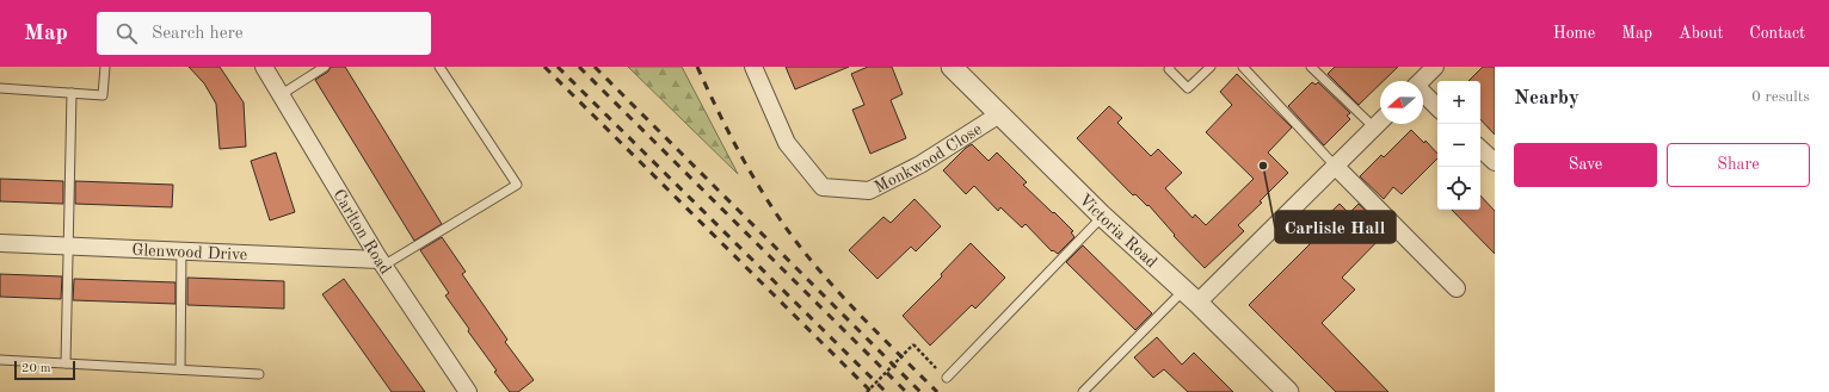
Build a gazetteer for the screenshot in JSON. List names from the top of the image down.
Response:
{
  "streets": {
    "street": [
      "Monkwood Close",
      "Victoria Road",
      "Carlton Road",
      "Glenwood Drive"
    ]
  },
  "crossings": [
    ["Monkwood Close", "Victoria Road"],
    ["Carlton Road", "Glenwood Drive"]
  ],
  "places": ["Carlisle Hall"],
  "scale_bar": "20 m",
  "north": "left",
  "page": {
    "header": "Map",
    "search": "Search here",
    "nav": [
      "Home",
      "Map",
      "About",
      "Contact"
    ],
    "heading": ["Nearby", "0 results"],
    "map_buttons": ["+", "−"],
    "buttons": ["Save", "Share"],
    "scale": "20 m"
  }
}
